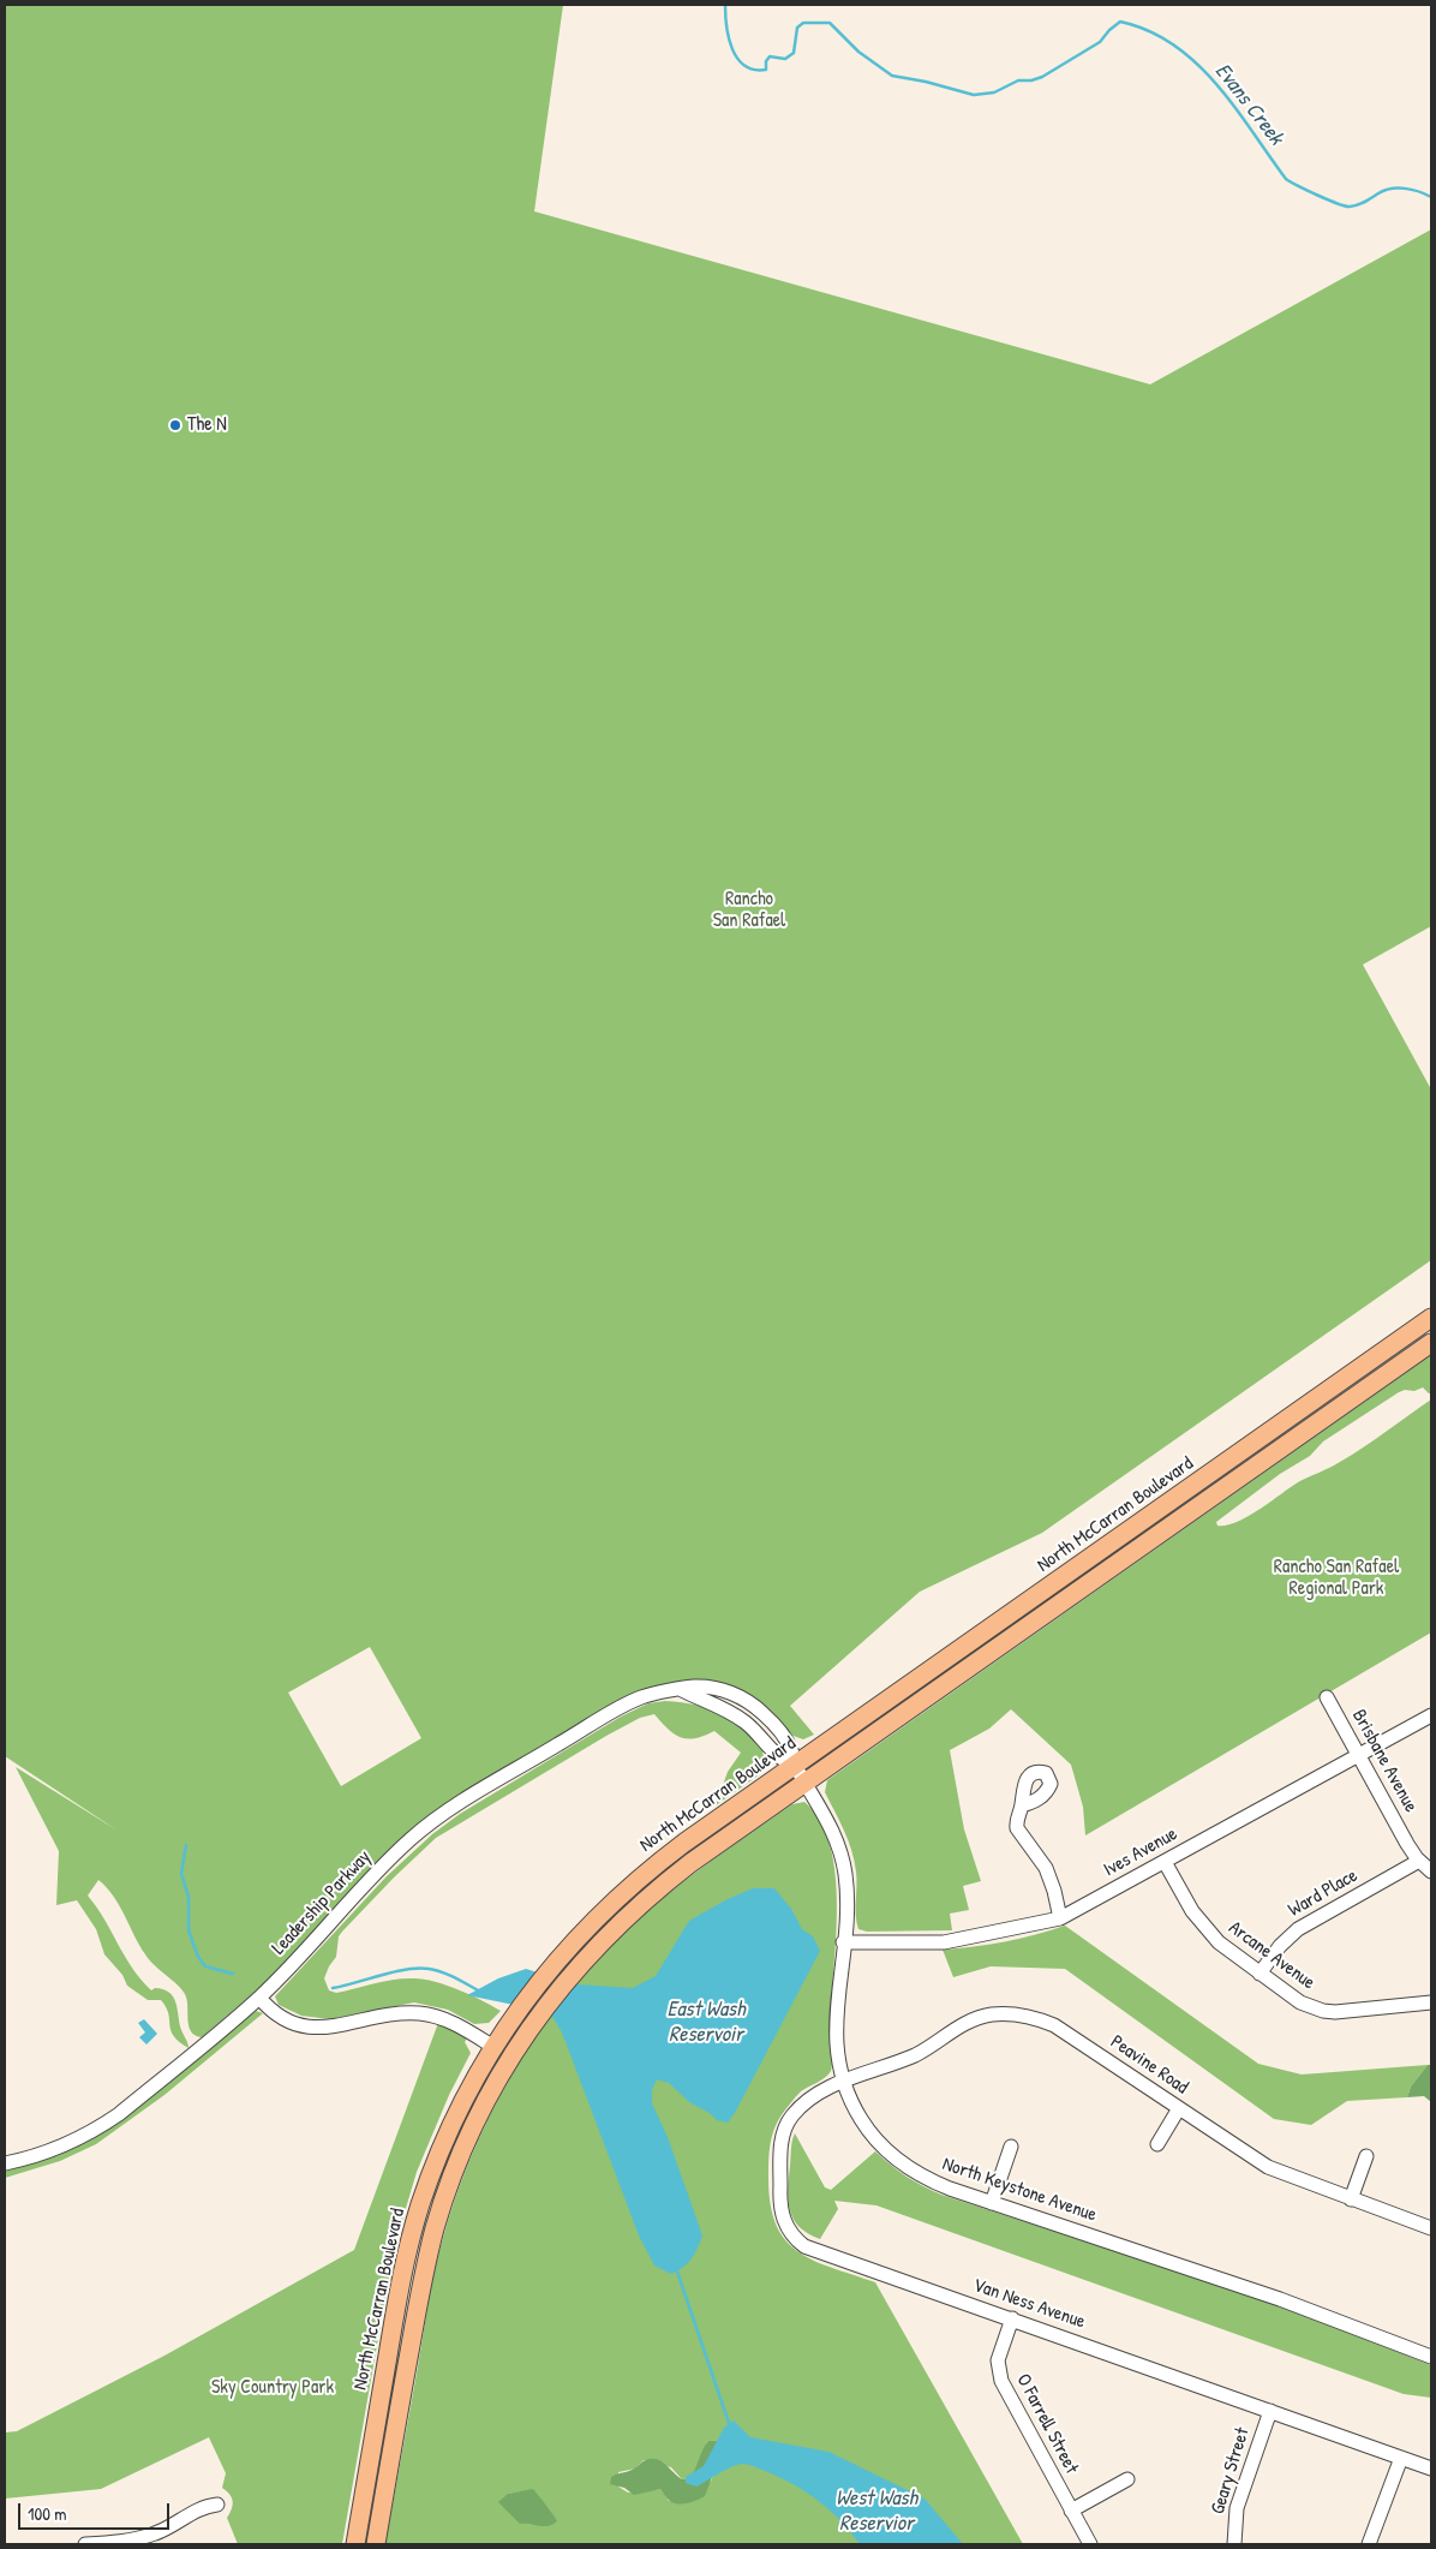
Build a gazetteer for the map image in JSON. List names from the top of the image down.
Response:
{
  "streets": {
    "main road": ["North McCarran Boulevard"],
    "street": [
      "Brisbane Avenue",
      "Ives Avenue",
      "Ward Place",
      "Leadership Parkway",
      "Arcane Avenue",
      "Peavine Road",
      "North Keystone Avenue",
      "Van Ness Avenue",
      "O Farrell Street",
      "Geary Street"
    ]
  },
  "crossings": [
    ["North McCarran Boulevard", "Leadership Parkway"],
    ["North McCarran Boulevard", "North Keystone Avenue"],
    ["Brisbane Avenue", "Ives Avenue"],
    ["Brisbane Avenue", "Ward Place"],
    ["Ives Avenue", "Arcane Avenue"],
    ["Ives Avenue", "North Keystone Avenue"],
    ["Ward Place", "Arcane Avenue"],
    ["Leadership Parkway", "North Keystone Avenue"],
    ["Peavine Road", "North Keystone Avenue"],
    ["Peavine Road", "Van Ness Avenue"],
    ["North Keystone Avenue", "Van Ness Avenue"],
    ["Van Ness Avenue", "O Farrell Street"],
    ["Van Ness Avenue", "Geary Street"]
  ],
  "water": ["Evans Creek", "East Wash Reservoir", "West Wash Reservior"],
  "parks": ["Rancho San Rafael", "Rancho San Rafael Regional Park", "Sky Country Park"],
  "places": ["The N"],
  "scale_bar": "100 m"
}
